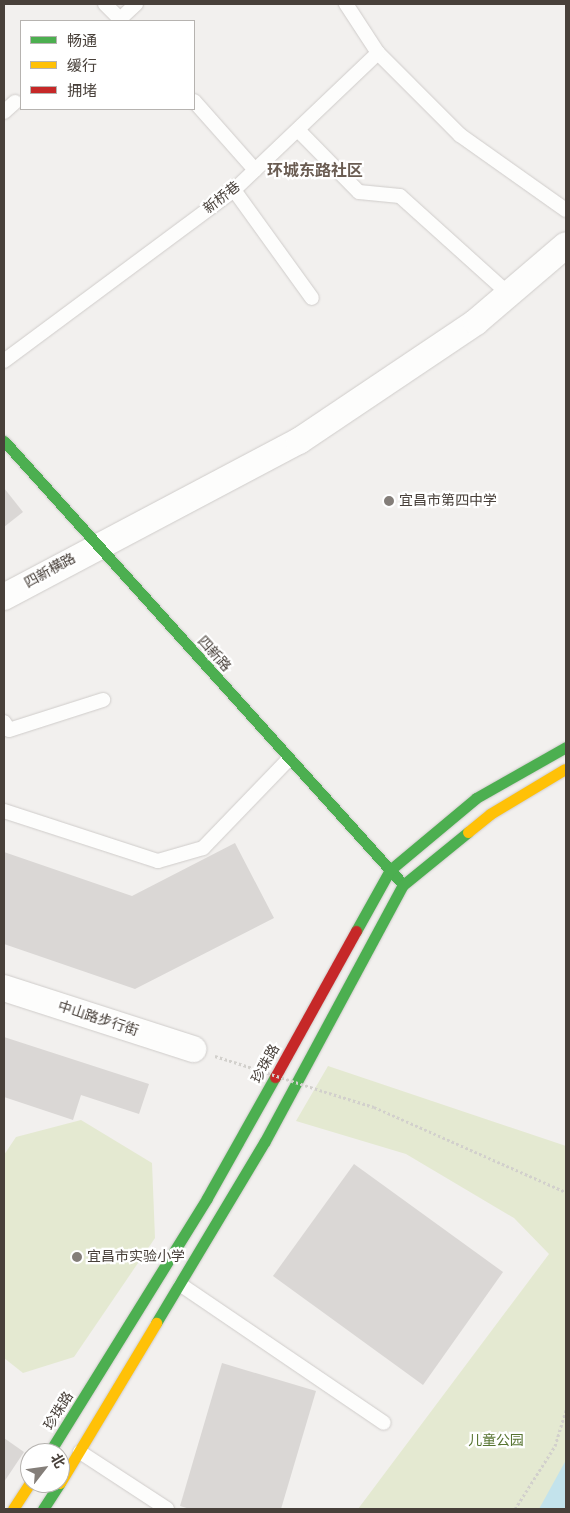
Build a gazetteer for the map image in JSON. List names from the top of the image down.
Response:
{
  "streets": {
    "main road": ["四新路", "珍珠路"],
    "street": ["四新横路", "中山路步行街"],
    "lane": ["新桥巷"]
  },
  "crossings": [
    ["四新横路", "四新路"],
    ["四新路", "珍珠路"]
  ],
  "districts": ["环城东路社区"],
  "parks": ["儿童公园"],
  "places": ["宜昌市第四中学", "宜昌市实验小学"],
  "legend": ["畅通", "缓行", "拥堵"],
  "north": "top right"
}
